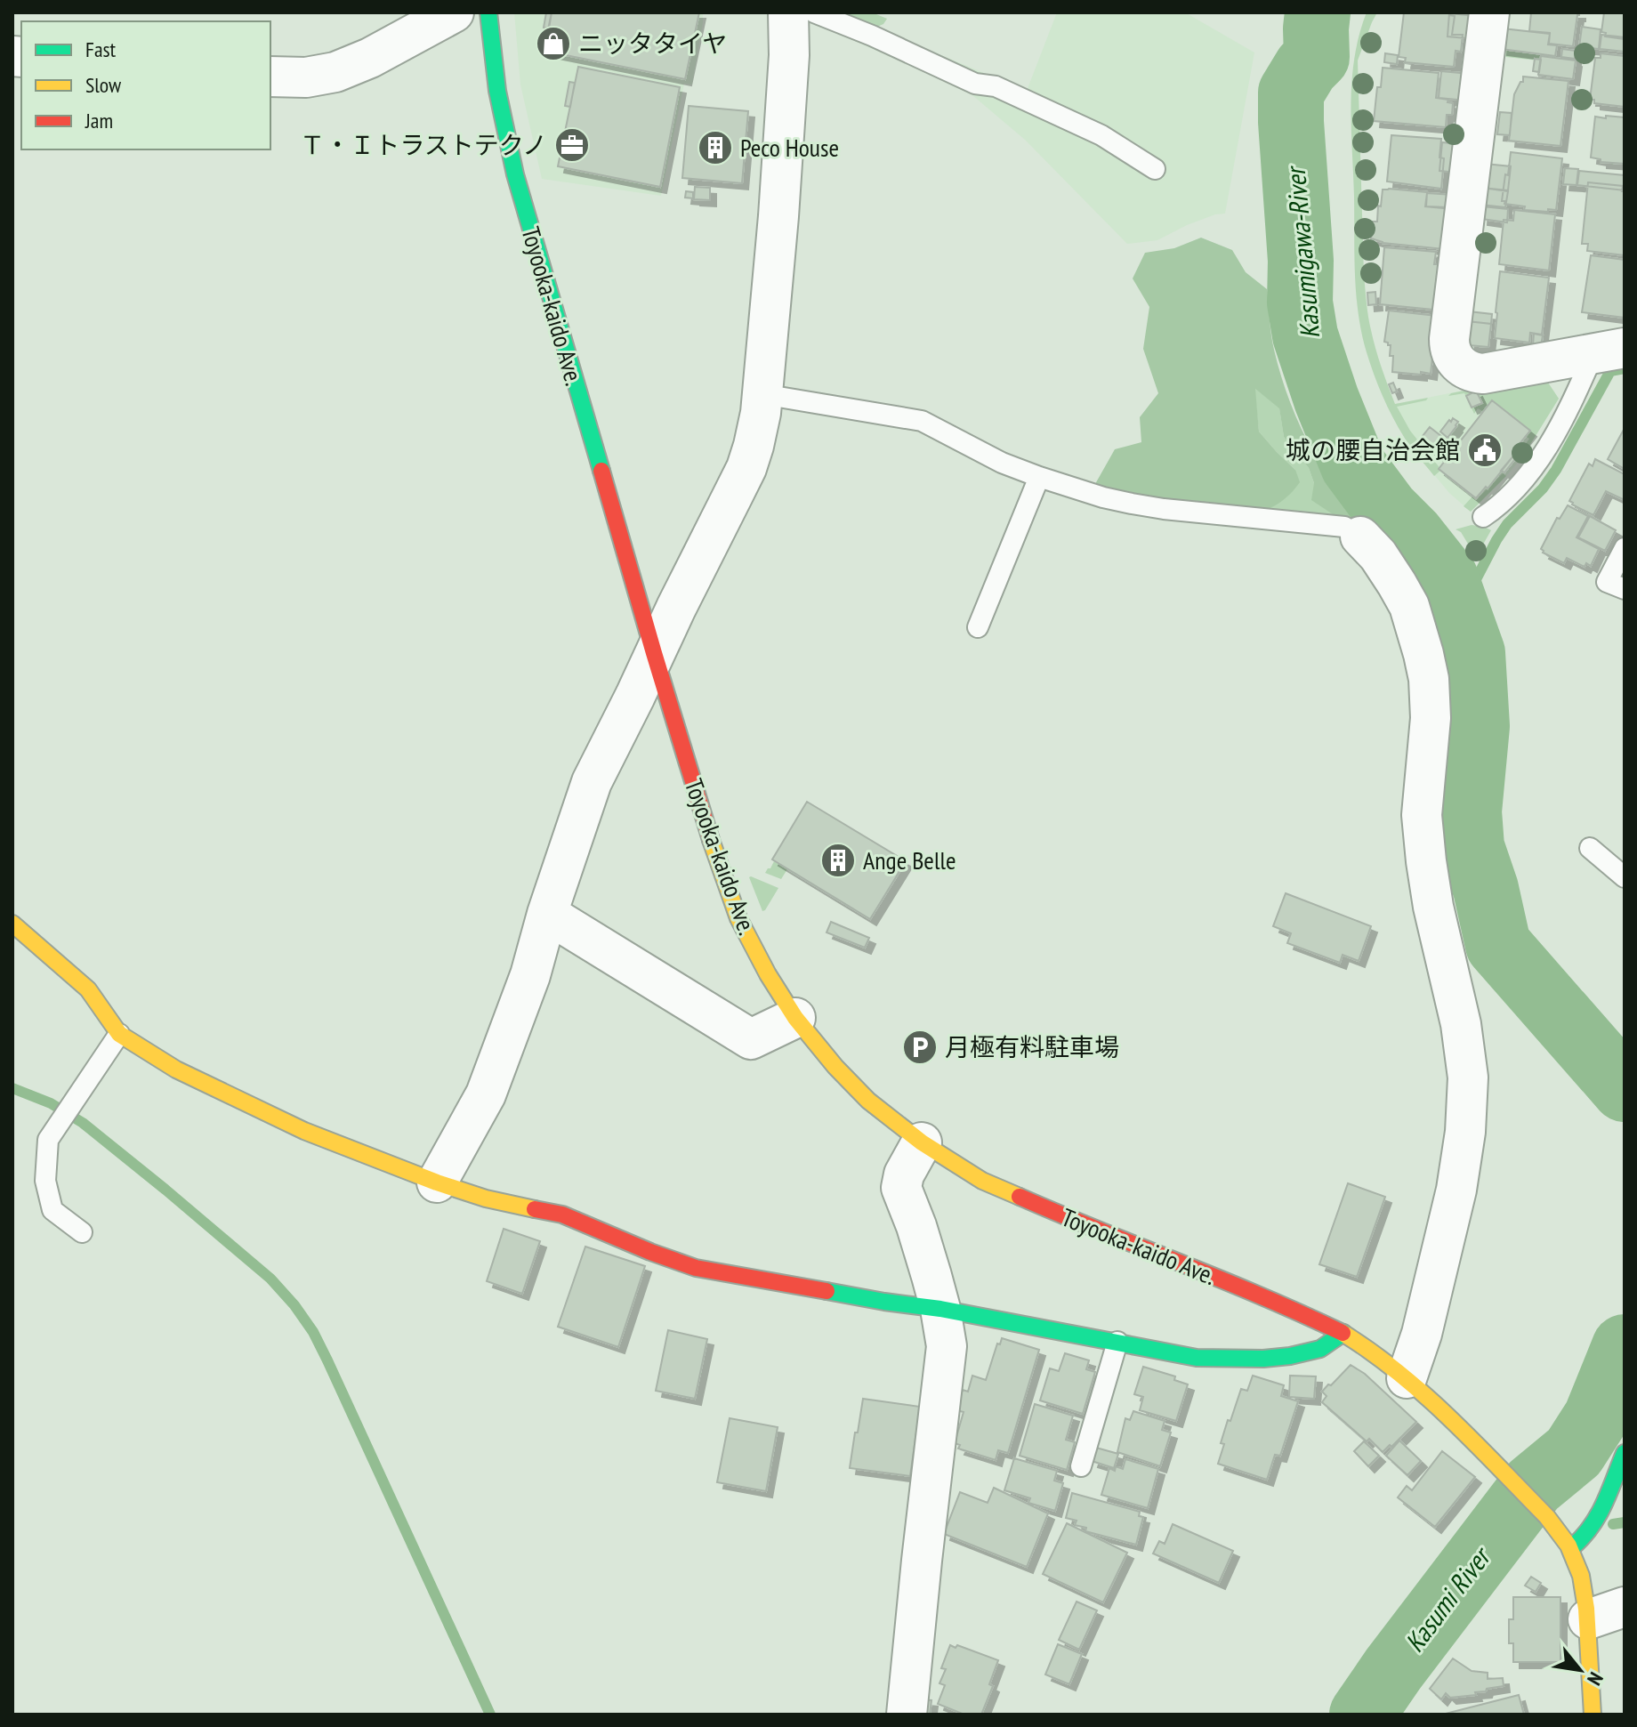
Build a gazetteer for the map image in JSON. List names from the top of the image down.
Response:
{
  "streets": {
    "main road": ["Toyooka-kaido Ave."]
  },
  "water": ["Kasumigawa-River", "Kasumi River"],
  "places": {
    "shop": ["ニッタタイヤ"],
    "office": ["Ｔ・Ｉトラストテクノ"],
    "building": ["Peco House", "Ange Belle"],
    "public building": ["城の腰自治会館"],
    "parking": ["月極有料駐車場"]
  },
  "legend": ["Fast", "Slow", "Jam"],
  "north": "bottom right"
}
